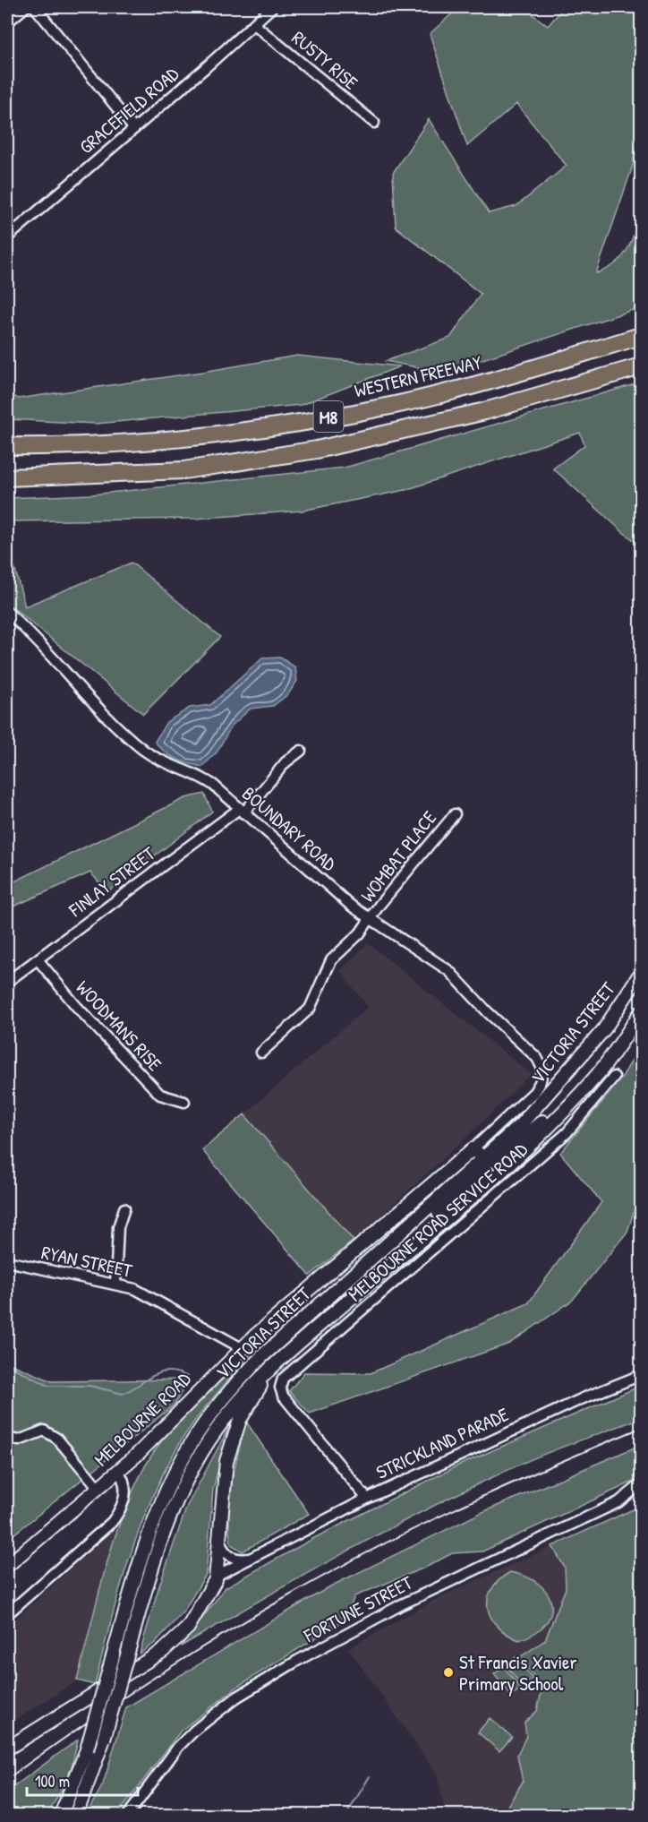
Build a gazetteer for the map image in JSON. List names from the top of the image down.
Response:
{
  "streets": {
    "highway": ["WESTERN FREEWAY", "M8"],
    "main road": ["VICTORIA STREET", "MELBOURNE ROAD", "STRICKLAND PARADE"],
    "street": [
      "RUSTY RISE",
      "GRACEFIELD ROAD",
      "BOUNDARY ROAD",
      "WOMBAT PLACE",
      "FINLAY STREET",
      "WOODMANS RISE",
      "MELBOURNE ROAD SERVICE ROAD",
      "RYAN STREET",
      "FORTUNE STREET"
    ]
  },
  "crossings": [
    ["RUSTY RISE", "GRACEFIELD ROAD"],
    ["BOUNDARY ROAD", "WOMBAT PLACE"],
    ["BOUNDARY ROAD", "FINLAY STREET"],
    ["BOUNDARY ROAD", "MELBOURNE ROAD"],
    ["FINLAY STREET", "WOODMANS RISE"],
    ["MELBOURNE ROAD SERVICE ROAD", "STRICKLAND PARADE"],
    ["RYAN STREET", "MELBOURNE ROAD"]
  ],
  "places": ["St Francis Xavier Primary School"],
  "scale_bar": "100 m"
}
